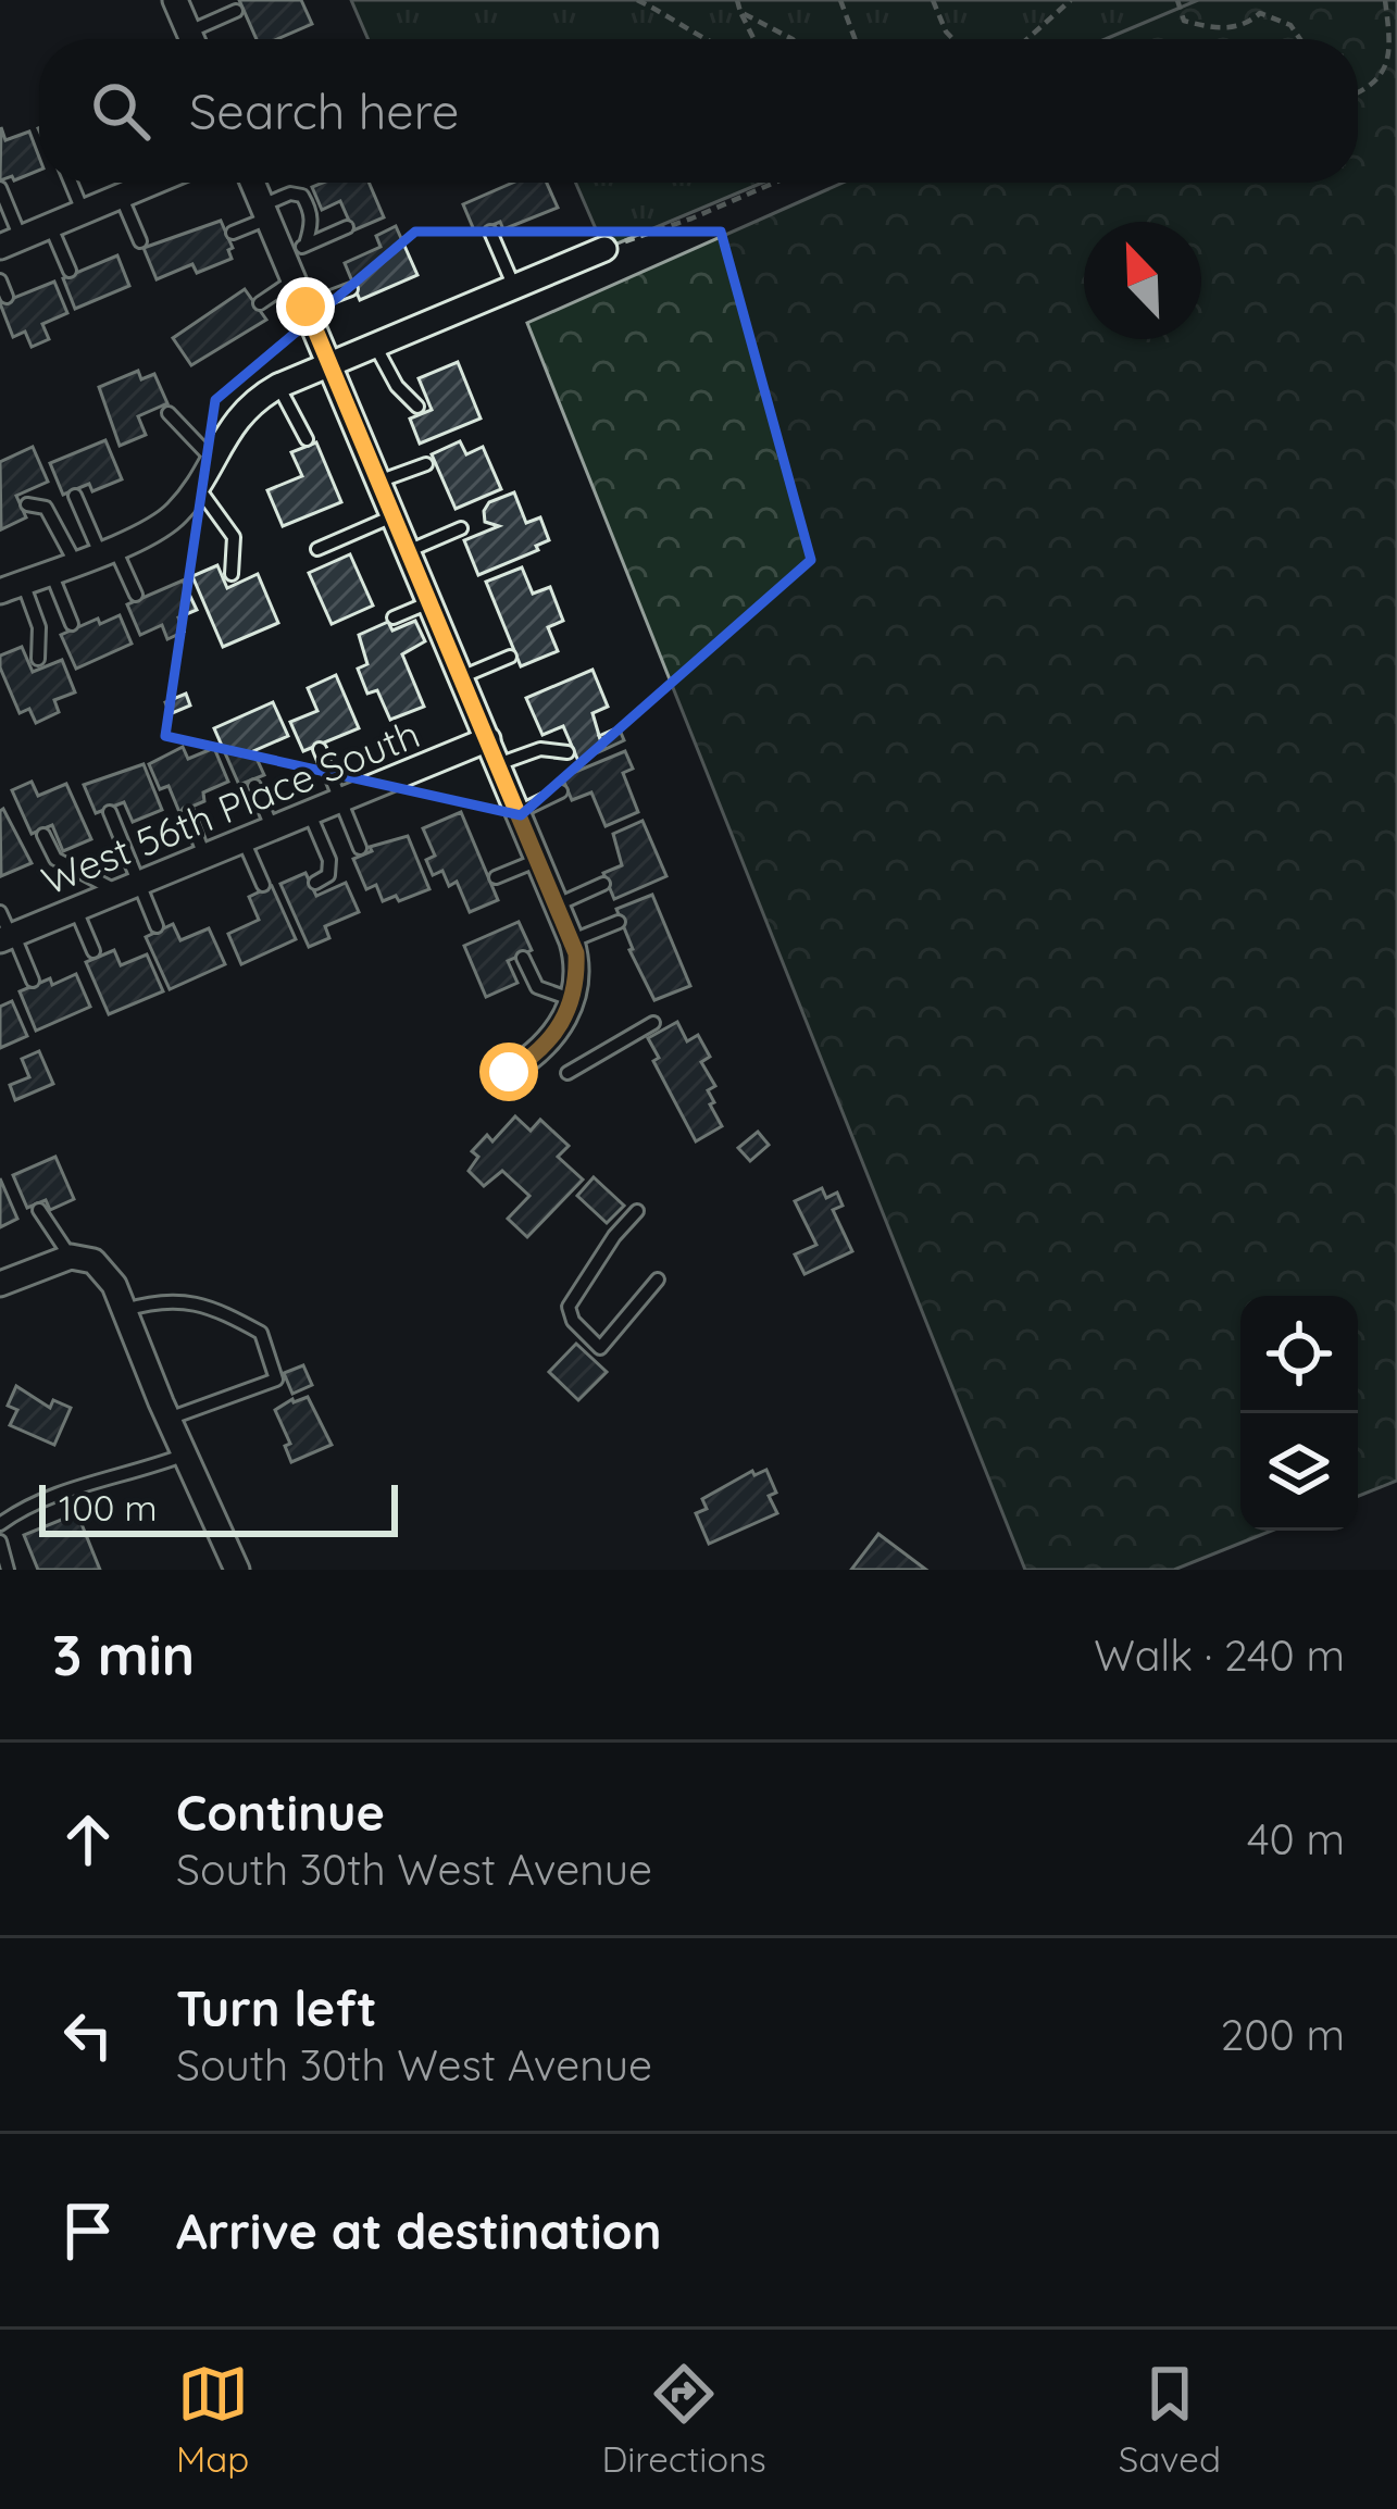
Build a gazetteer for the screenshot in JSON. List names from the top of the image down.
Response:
{
  "streets": {
    "street": ["West 56th Place South"]
  },
  "scale_bar": "100 m",
  "north": "top left",
  "page": {
    "search": "Search here",
    "scale": "100 m",
    "heading": ["3 min", "Walk · 240 m"],
    "list": [
      ["Continue", "South 30th West Avenue", "40 m"],
      ["Turn left", "South 30th West Avenue", "200 m"],
      "Arrive at destination"
    ],
    "nav": ["Map", "Directions", "Saved"]
  }
}
